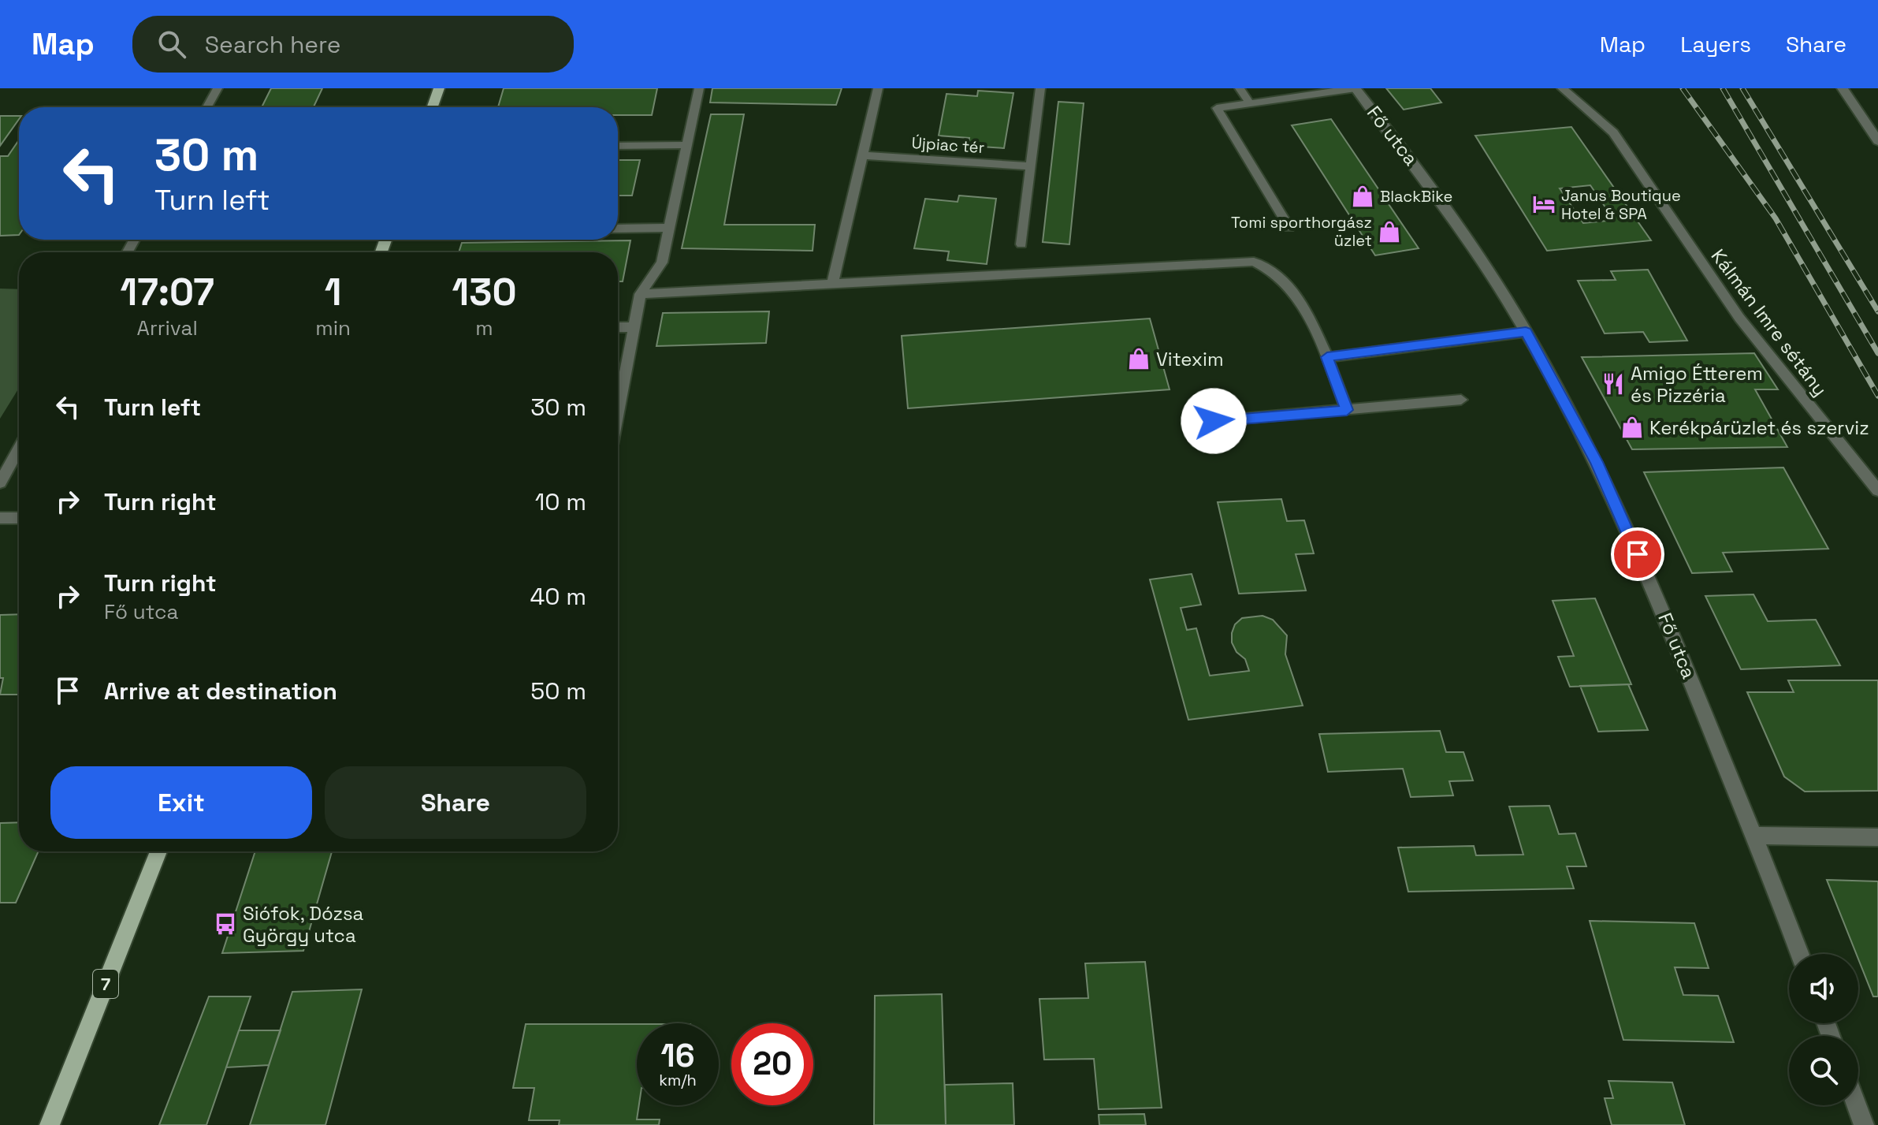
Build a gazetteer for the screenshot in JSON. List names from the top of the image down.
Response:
{
  "streets": {
    "main road": ["7"],
    "street": ["Fő utca"],
    "lane": ["Újpiac tér", "Kálmán Imre sétány"]
  },
  "places": {
    "shop": [
      "BlackBike",
      "Tomi sporthorgász üzlet",
      "Vitexim",
      "Kerékpárüzlet és szerviz"
    ],
    "hotel": ["Janus Boutique Hotel & SPA"],
    "restaurant": ["Amigo Étterem és Pizzéria"],
    "bus stop": ["Siófok, Dózsa György utca"]
  },
  "page": {
    "header": "Map",
    "search": "Search here",
    "nav": ["Map", "Layers", "Share"],
    "turn": ["30 m", "Turn left"],
    "eta": [
      "17:07",
      "Arrival",
      "1",
      "min",
      "130",
      "m"
    ],
    "list": [
      {
        "name": "Turn left",
        "value": "30 m"
      },
      {
        "name": "Turn right",
        "value": "10 m"
      },
      {
        "name": "Turn right",
        "note": "Fő utca",
        "value": "40 m"
      },
      {
        "name": "Arrive at destination",
        "value": "50 m"
      }
    ],
    "buttons": ["Exit", "Share"],
    "speed": "16 km/h",
    "limit": "20"
  }
}
